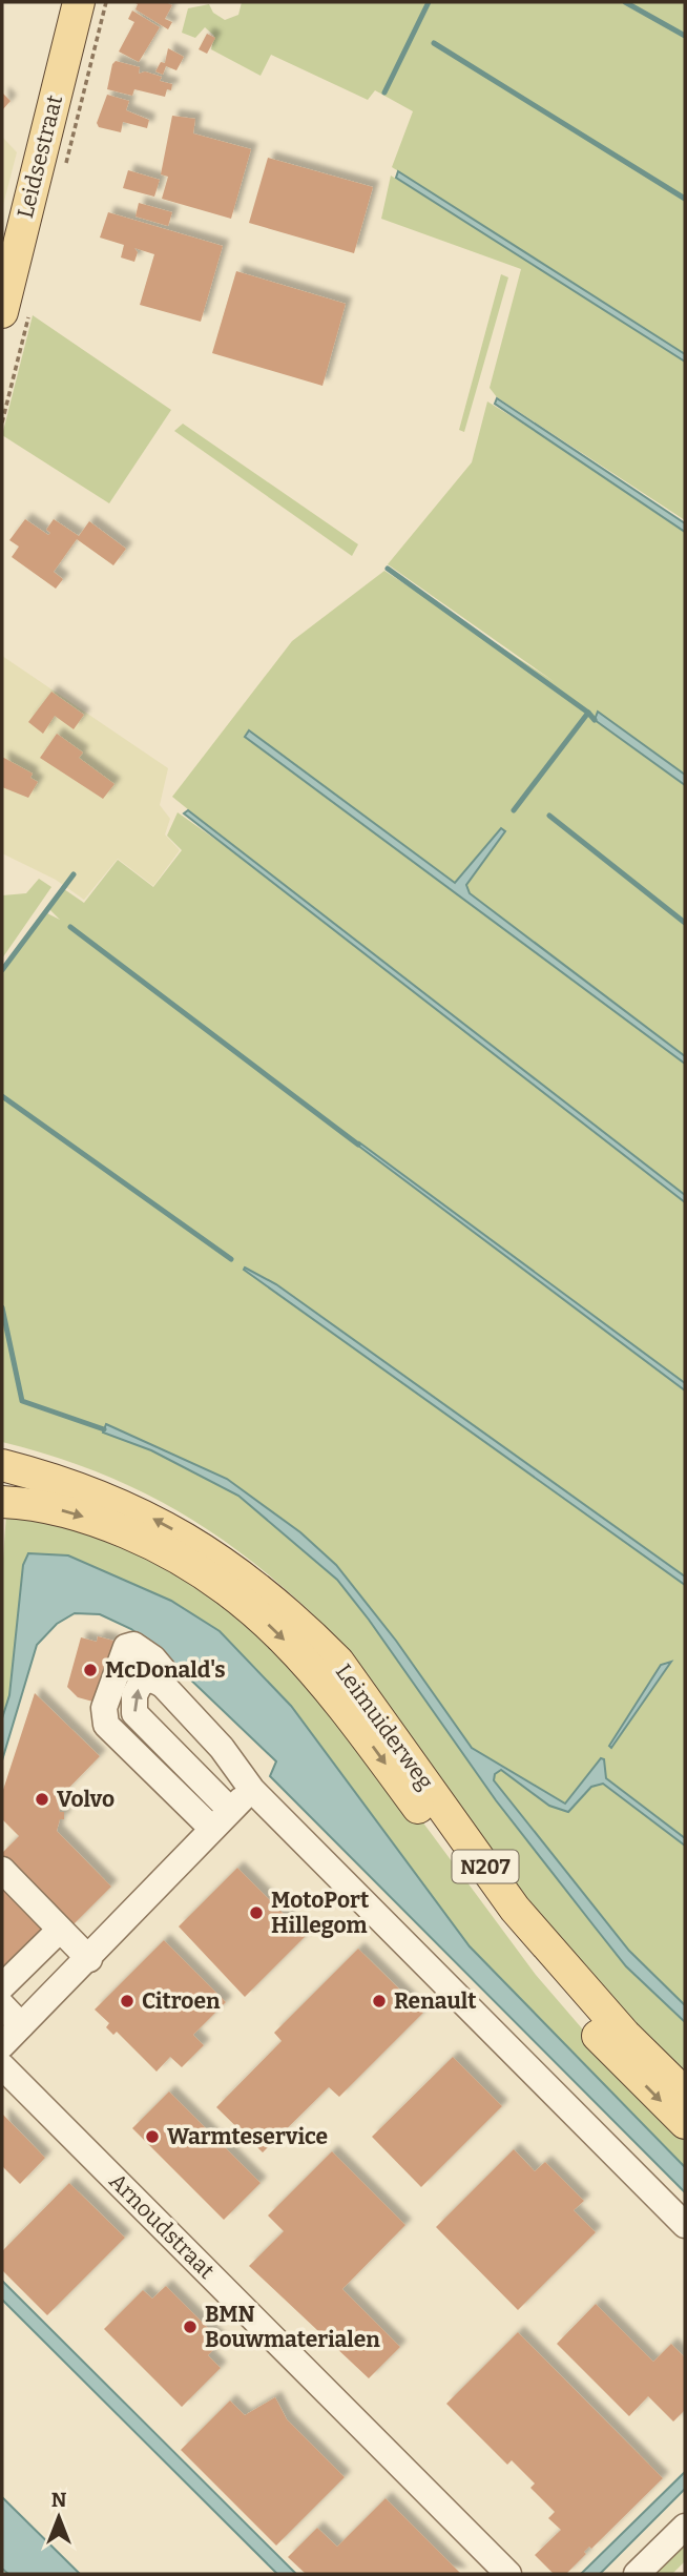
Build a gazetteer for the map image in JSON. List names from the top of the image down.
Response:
{
  "streets": {
    "main road": ["Leidsestraat", "Leimuiderweg", "N207"],
    "street": ["Arnoudstraat"]
  },
  "places": [
    "McDonald's",
    "Volvo",
    "MotoPort Hillegom",
    "Citroen",
    "Renault",
    "Warmteservice",
    "BMN Bouwmaterialen"
  ],
  "north": "top"
}
